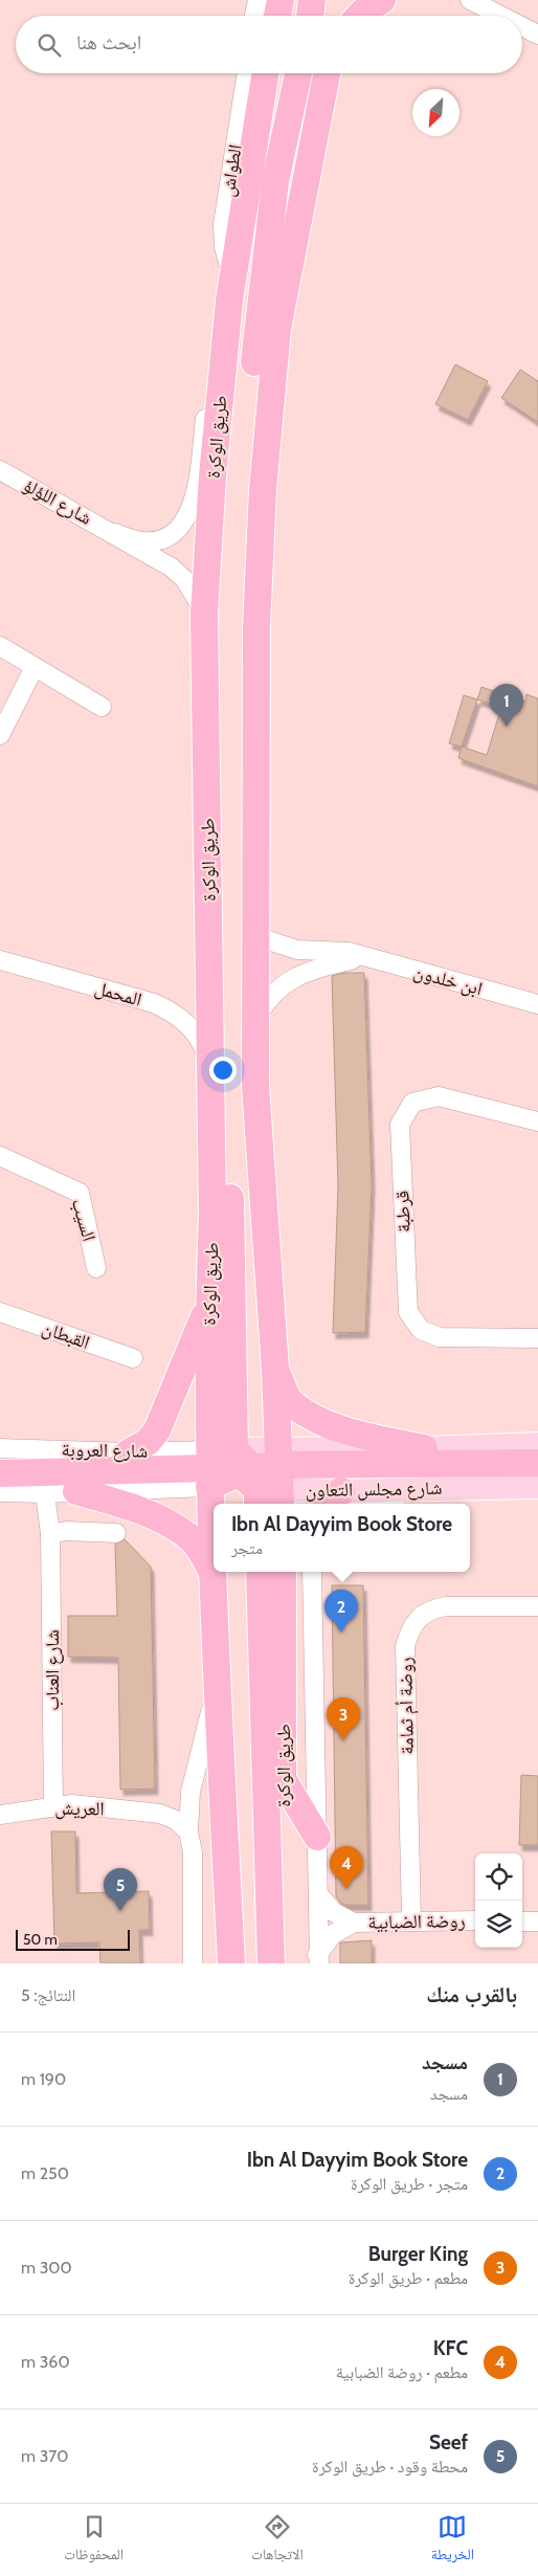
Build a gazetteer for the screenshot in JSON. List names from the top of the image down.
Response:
{
  "streets": {
    "highway": ["طريق الوكرة"],
    "main road": ["شارع مجلس التعاون"],
    "street": [
      "الطواش",
      "شارع اللؤلؤ",
      "ابن خلدون",
      "المحمل",
      "قرطبة",
      "السيب",
      "القبطان",
      "شارع العروبة",
      "شارع العناب",
      "روضة أم ثمامة",
      "العريش",
      "روضة الضبابية"
    ]
  },
  "crossings": [
    ["الطواش", "طريق الوكرة"],
    ["طريق الوكرة", "شارع اللؤلؤ"],
    ["طريق الوكرة", "ابن خلدون"],
    ["طريق الوكرة", "المحمل"],
    ["طريق الوكرة", "شارع العروبة"],
    ["طريق الوكرة", "شارع مجلس التعاون"],
    ["طريق الوكرة", "العريش"],
    ["طريق الوكرة", "روضة الضبابية"],
    ["شارع العروبة", "شارع مجلس التعاون"],
    ["شارع العروبة", "شارع العناب"],
    ["شارع العناب", "العريش"],
    ["روضة أم ثمامة", "روضة الضبابية"]
  ],
  "scale_bar": "50 m",
  "north": "bottom left",
  "page": {
    "search": "ابحث هنا",
    "pins": [
      "1",
      "2",
      "3",
      "4",
      "5"
    ],
    "popup": ["Ibn Al Dayyim Book Store", "متجر"],
    "scale": "50 m",
    "heading": ["بالقرب منك", "النتائج: 5"],
    "list": [
      {
        "mark": "1",
        "name": "مسجد",
        "note": "مسجد",
        "value": "190 m"
      },
      {
        "mark": "2",
        "name": "Ibn Al Dayyim Book Store",
        "note": "متجر · طريق الوكرة",
        "value": "250 m"
      },
      {
        "mark": "3",
        "name": "Burger King",
        "note": "مطعم · طريق الوكرة",
        "value": "300 m"
      },
      {
        "mark": "4",
        "name": "KFC",
        "note": "مطعم · روضة الضبابية",
        "value": "360 m"
      },
      {
        "mark": "5",
        "name": "Seef",
        "note": "محطة وقود · طريق الوكرة",
        "value": "370 m"
      }
    ],
    "nav": ["الخريطة", "الاتجاهات", "المحفوظات"]
  }
}
